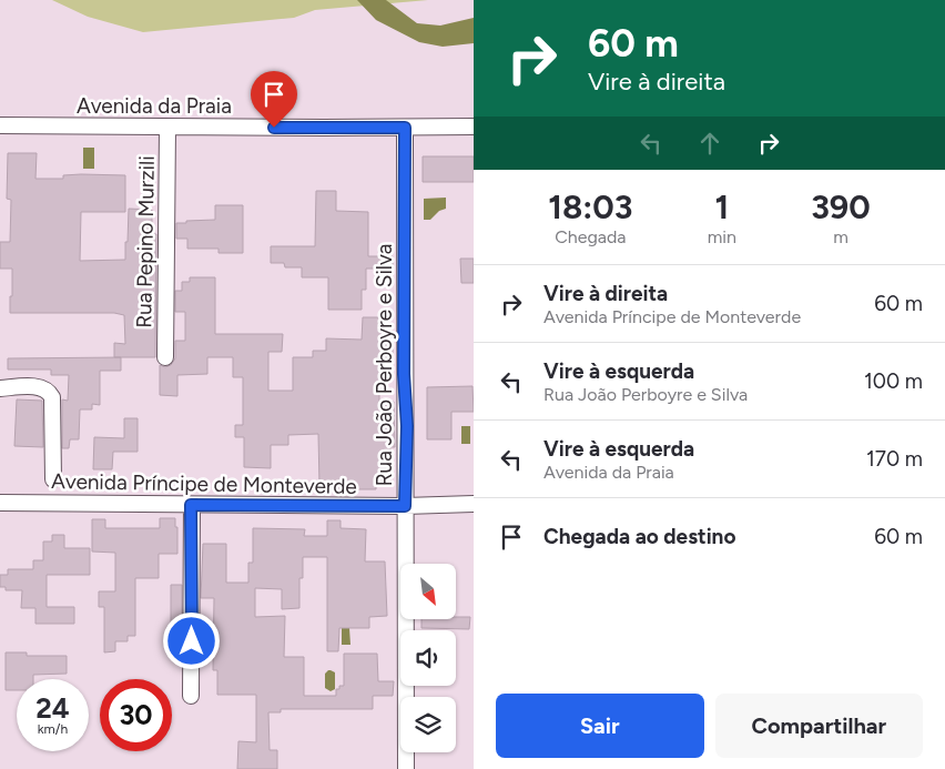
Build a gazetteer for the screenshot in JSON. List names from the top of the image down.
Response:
{
  "streets": {
    "street": [
      "Avenida da Praia",
      "Rua Pepino Murzili",
      "Rua João Perboyre e Silva",
      "Avenida Príncipe de Monteverde"
    ]
  },
  "crossings": [
    ["Avenida da Praia", "Rua Pepino Murzili"],
    ["Avenida da Praia", "Rua João Perboyre e Silva"],
    ["Rua João Perboyre e Silva", "Avenida Príncipe de Monteverde"]
  ],
  "north": "bottom right",
  "page": {
    "turn": ["60 m", "Vire à direita"],
    "eta": [
      "18:03",
      "Chegada",
      "1",
      "min",
      "390",
      "m"
    ],
    "list": [
      {
        "name": "Vire à direita",
        "note": "Avenida Príncipe de Monteverde",
        "value": "60 m"
      },
      {
        "name": "Vire à esquerda",
        "note": "Rua João Perboyre e Silva",
        "value": "100 m"
      },
      {
        "name": "Vire à esquerda",
        "note": "Avenida da Praia",
        "value": "170 m"
      },
      {
        "name": "Chegada ao destino",
        "value": "60 m"
      }
    ],
    "speed": "24 km/h",
    "limit": "30",
    "buttons": ["Sair", "Compartilhar"]
  }
}
